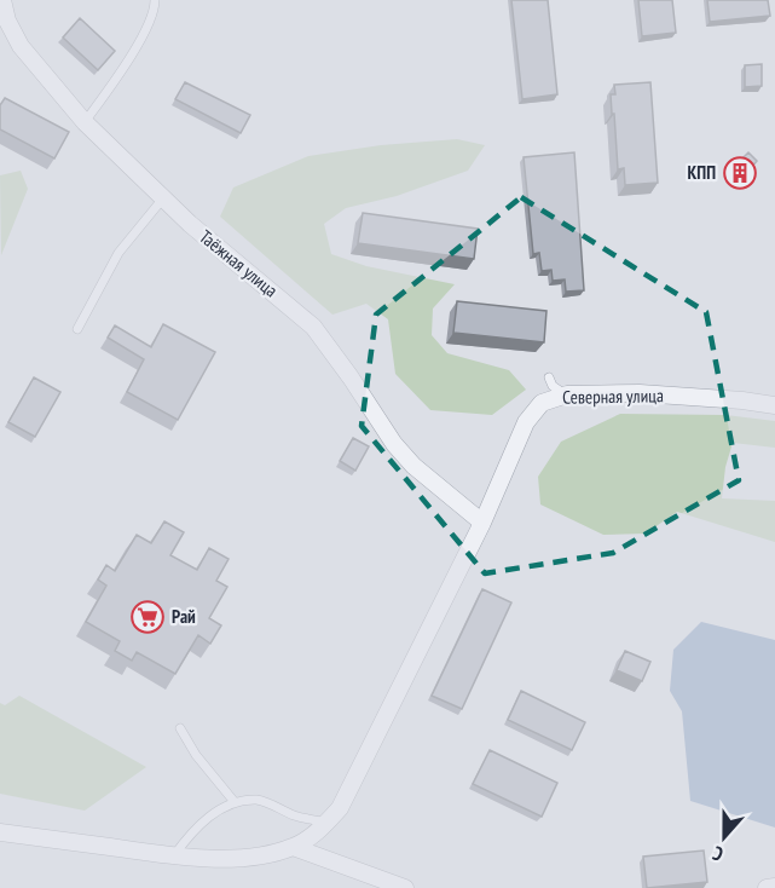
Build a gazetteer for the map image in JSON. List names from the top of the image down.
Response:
{
  "streets": {
    "street": ["Таёжная улица", "Северная улица"]
  },
  "crossings": [
    ["Таёжная улица", "Северная улица"]
  ],
  "places": {
    "building": ["КПП"],
    "supermarket": ["Рай"]
  },
  "north": "bottom"
}
